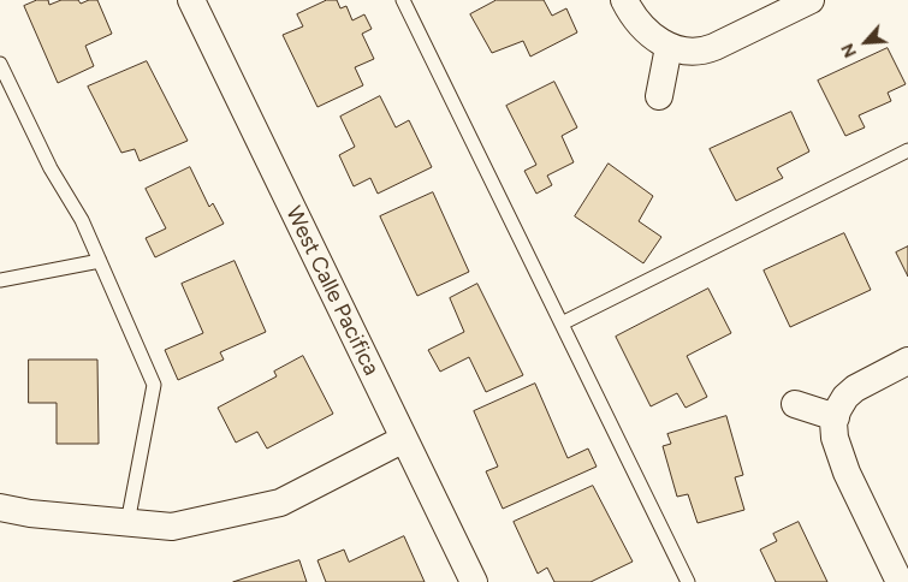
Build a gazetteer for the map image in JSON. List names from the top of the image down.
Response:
{
  "streets": {
    "street": ["West Calle Pacifica"]
  },
  "north": "bottom left"
}
